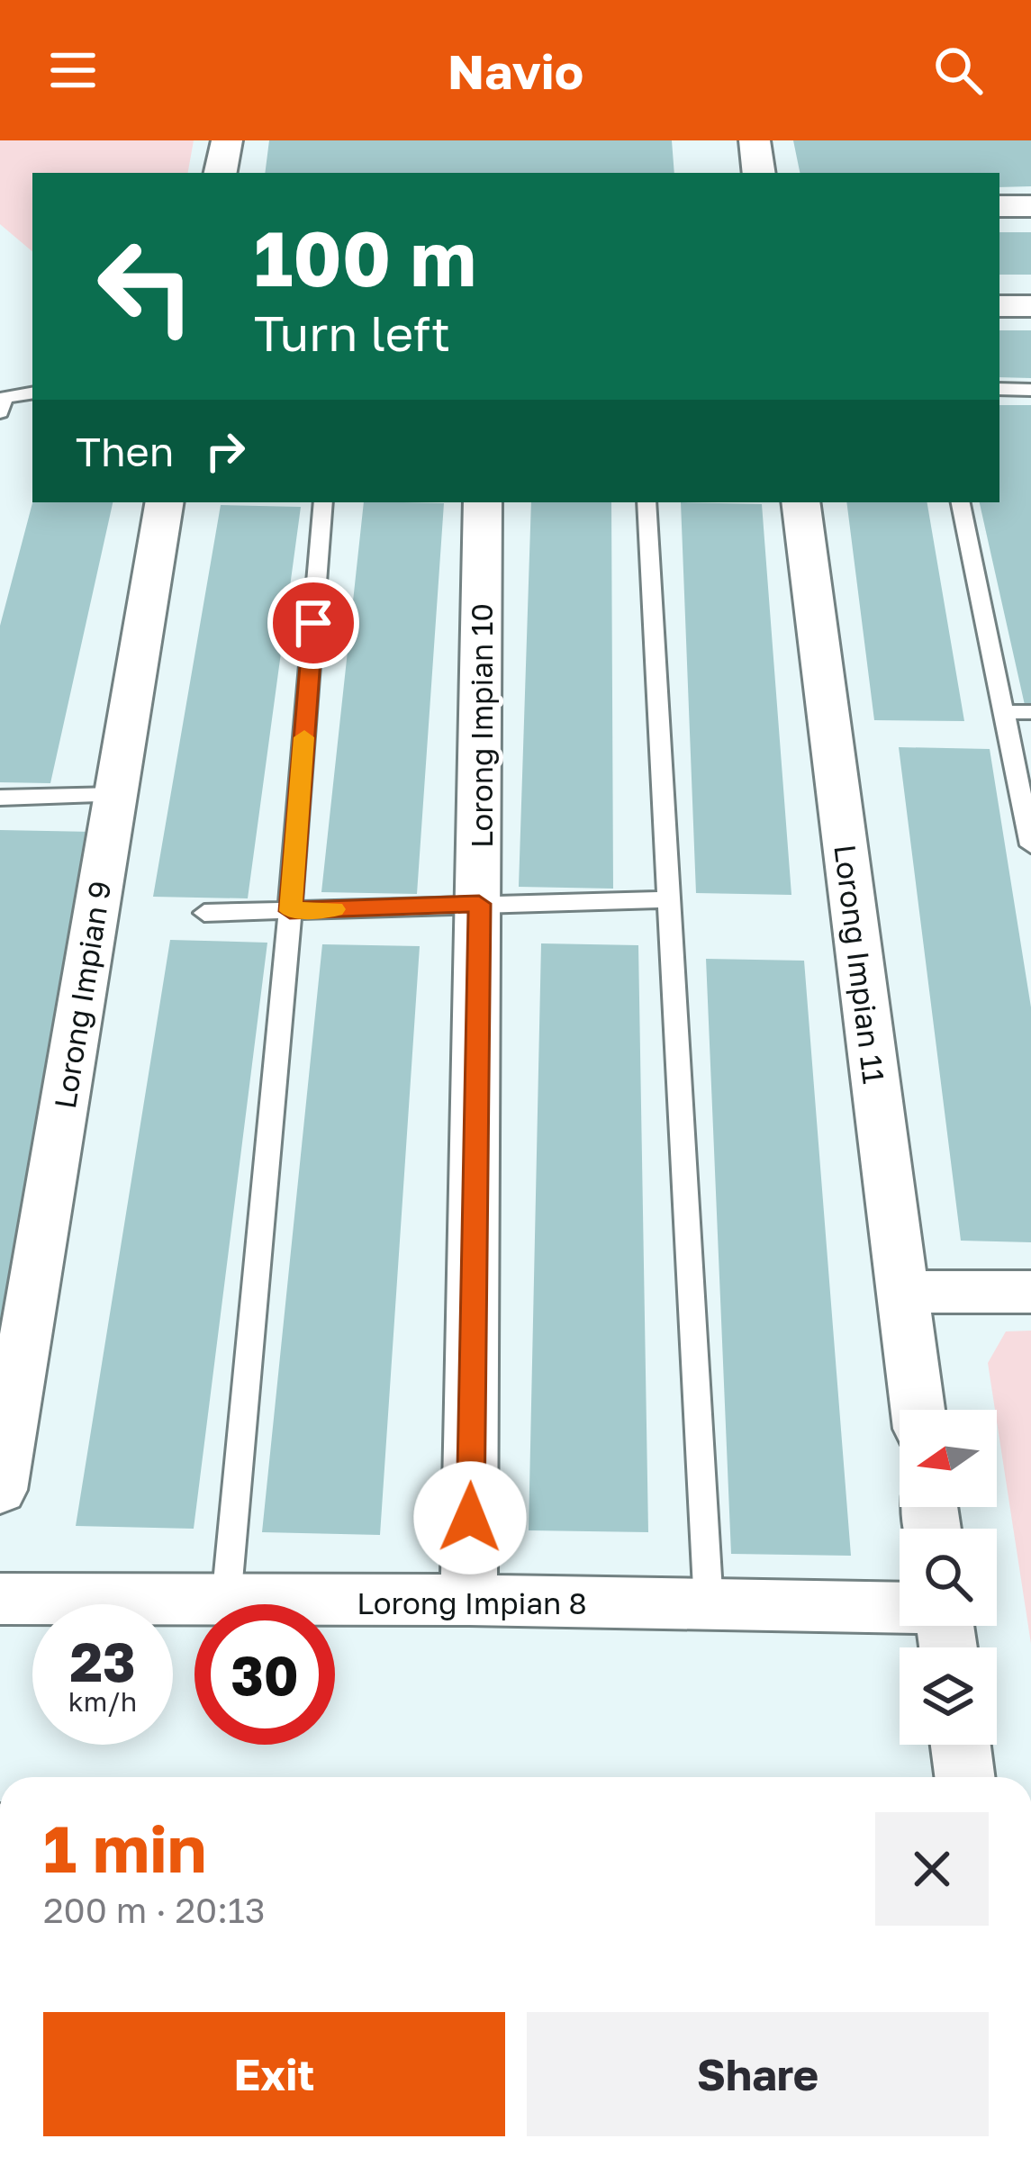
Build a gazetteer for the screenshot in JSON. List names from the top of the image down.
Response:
{
  "streets": {
    "street": [
      "Lorong Impian 10",
      "Lorong Impian 11",
      "Lorong Impian 9",
      "Lorong Impian 8"
    ]
  },
  "crossings": [
    ["Lorong Impian 10", "Lorong Impian 8"]
  ],
  "north": "left",
  "page": {
    "header": "Navio",
    "turn": ["100 m", "Turn left"],
    "then": "Then",
    "speed": "23 km/h",
    "limit": "30",
    "heading": ["1 min", "200 m · 20:13"],
    "buttons": ["Exit", "Share"]
  }
}
